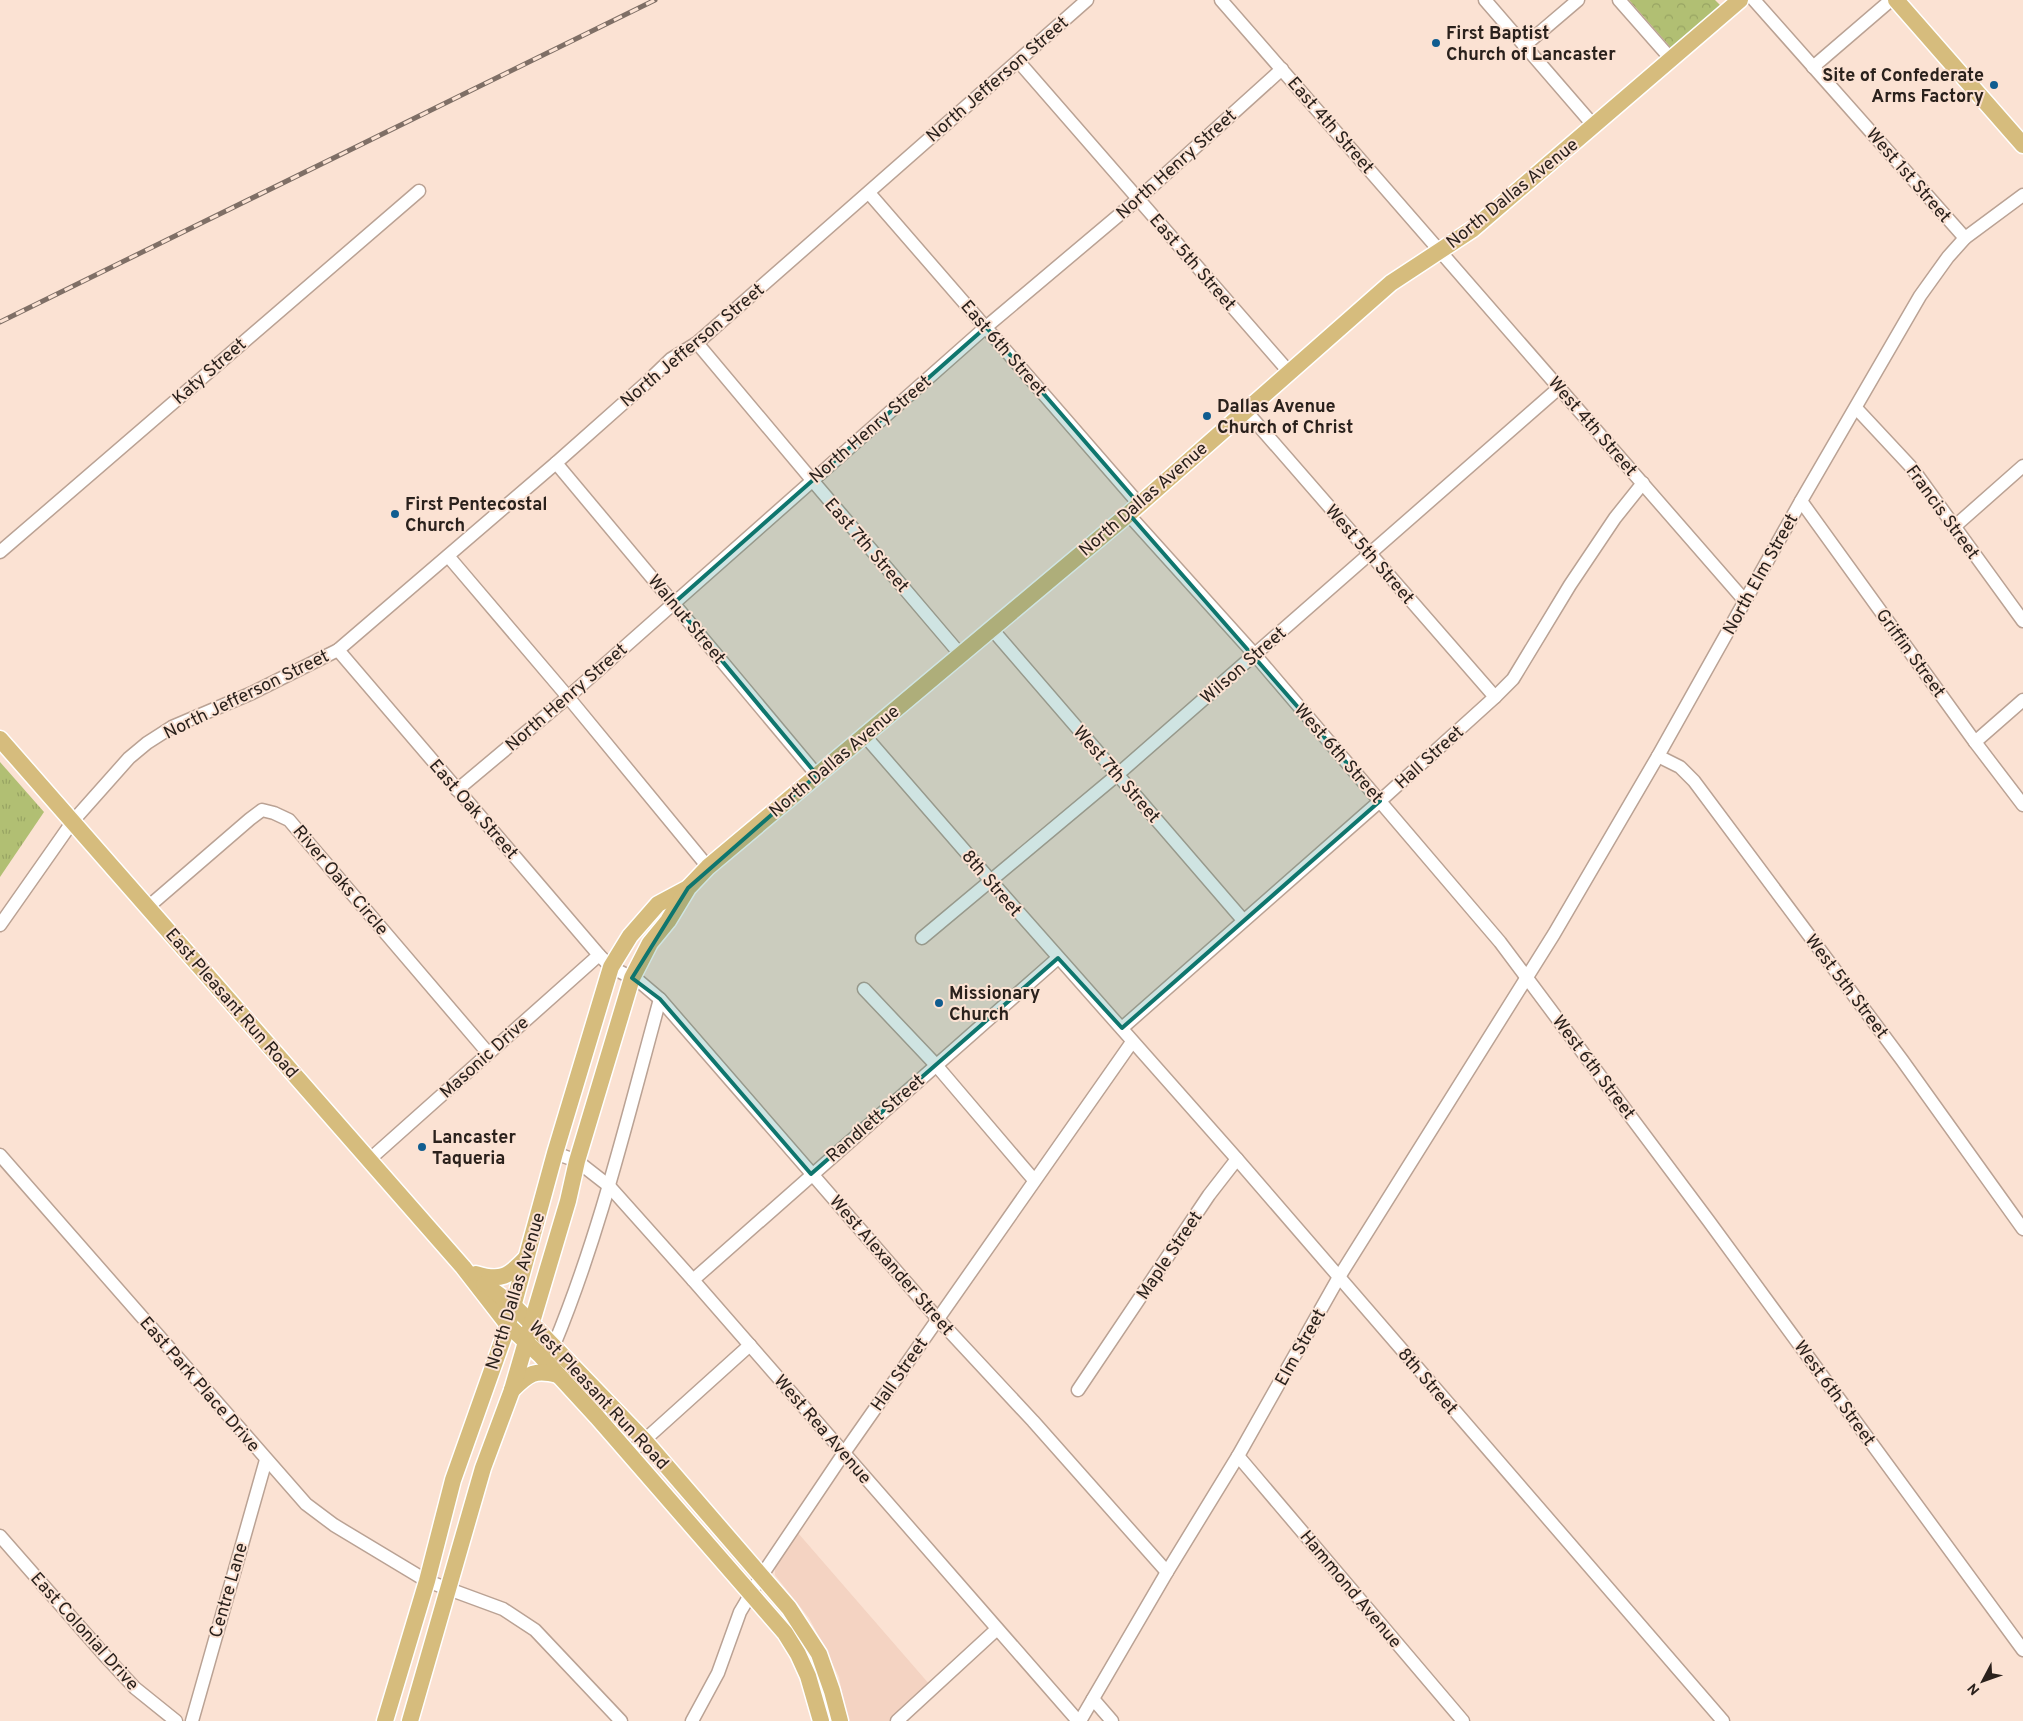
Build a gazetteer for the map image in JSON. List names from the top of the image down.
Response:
{
  "streets": {
    "main road": ["North Dallas Avenue", "East Pleasant Run Road", "West Pleasant Run Road"],
    "street": [
      "North Jefferson Street",
      "East 4th Street",
      "North Henry Street",
      "West 1st Street",
      "East 5th Street",
      "East 6th Street",
      "Katy Street",
      "West 4th Street",
      "Francis Street",
      "East 7th Street",
      "West 5th Street",
      "North Elm Street",
      "Walnut Street",
      "Griffin Street",
      "Wilson Street",
      "West 6th Street",
      "Hall Street",
      "West 7th Street",
      "East Oak Street",
      "River Oaks Circle",
      "8th Street",
      "Masonic Drive",
      "Randlett Street",
      "Maple Street",
      "West Alexander Street",
      "Elm Street",
      "East Park Place Drive",
      "West Rea Avenue",
      "Hammond Avenue",
      "Centre Lane",
      "East Colonial Drive"
    ]
  },
  "crossings": [
    ["North Jefferson Street", "East 5th Street"],
    ["North Jefferson Street", "East 6th Street"],
    ["North Jefferson Street", "East 7th Street"],
    ["North Jefferson Street", "Walnut Street"],
    ["North Jefferson Street", "East Oak Street"],
    ["North Jefferson Street", "East Pleasant Run Road"],
    ["East 4th Street", "North Henry Street"],
    ["East 4th Street", "North Dallas Avenue"],
    ["East 4th Street", "West 4th Street"],
    ["North Henry Street", "East 5th Street"],
    ["North Henry Street", "East 6th Street"],
    ["North Henry Street", "East 7th Street"],
    ["North Henry Street", "Walnut Street"],
    ["North Henry Street", "East Oak Street"],
    ["West 1st Street", "North Dallas Avenue"],
    ["West 1st Street", "North Elm Street"],
    ["North Dallas Avenue", "East 5th Street"],
    ["North Dallas Avenue", "East 6th Street"],
    ["North Dallas Avenue", "West 4th Street"],
    ["North Dallas Avenue", "East 7th Street"],
    ["North Dallas Avenue", "West 5th Street"],
    ["North Dallas Avenue", "Walnut Street"],
    ["North Dallas Avenue", "West 6th Street"],
    ["North Dallas Avenue", "West 7th Street"],
    ["North Dallas Avenue", "East Oak Street"],
    ["North Dallas Avenue", "8th Street"],
    ["North Dallas Avenue", "West Alexander Street"],
    ["North Dallas Avenue", "East Park Place Drive"],
    ["North Dallas Avenue", "West Pleasant Run Road"],
    ["North Dallas Avenue", "West Rea Avenue"],
    ["East 6th Street", "West 6th Street"],
    ["West 4th Street", "North Elm Street"],
    ["West 4th Street", "Wilson Street"],
    ["West 4th Street", "Hall Street"],
    ["Francis Street", "North Elm Street"],
    ["West 5th Street", "North Elm Street"],
    ["West 5th Street", "Wilson Street"],
    ["West 5th Street", "Hall Street"],
    ["North Elm Street", "Griffin Street"],
    ["North Elm Street", "West 6th Street"],
    ["North Elm Street", "Elm Street"],
    ["Wilson Street", "West 6th Street"],
    ["Wilson Street", "West 7th Street"],
    ["Wilson Street", "8th Street"],
    ["West 6th Street", "Hall Street"],
    ["West 6th Street", "Elm Street"],
    ["Hall Street", "West 7th Street"],
    ["Hall Street", "8th Street"],
    ["Hall Street", "West Alexander Street"],
    ["Hall Street", "West Pleasant Run Road"],
    ["Hall Street", "West Rea Avenue"],
    ["East Oak Street", "Masonic Drive"],
    ["East Oak Street", "West Alexander Street"],
    ["River Oaks Circle", "East Pleasant Run Road"],
    ["River Oaks Circle", "Masonic Drive"],
    ["8th Street", "Randlett Street"],
    ["8th Street", "Maple Street"],
    ["8th Street", "Elm Street"],
    ["East Pleasant Run Road", "Masonic Drive"],
    ["East Pleasant Run Road", "West Pleasant Run Road"],
    ["Randlett Street", "West Alexander Street"],
    ["Randlett Street", "West Rea Avenue"],
    ["West Alexander Street", "Elm Street"],
    ["Elm Street", "West Rea Avenue"],
    ["Elm Street", "Hammond Avenue"],
    ["East Park Place Drive", "Centre Lane"]
  ],
  "places": [
    "First Baptist Church of Lancaster",
    "Site of Confederate Arms Factory",
    "Dallas Avenue Church of Christ",
    "First Pentecostal Church",
    "Missionary Church",
    "Lancaster Taqueria"
  ],
  "north": "bottom left"
}
